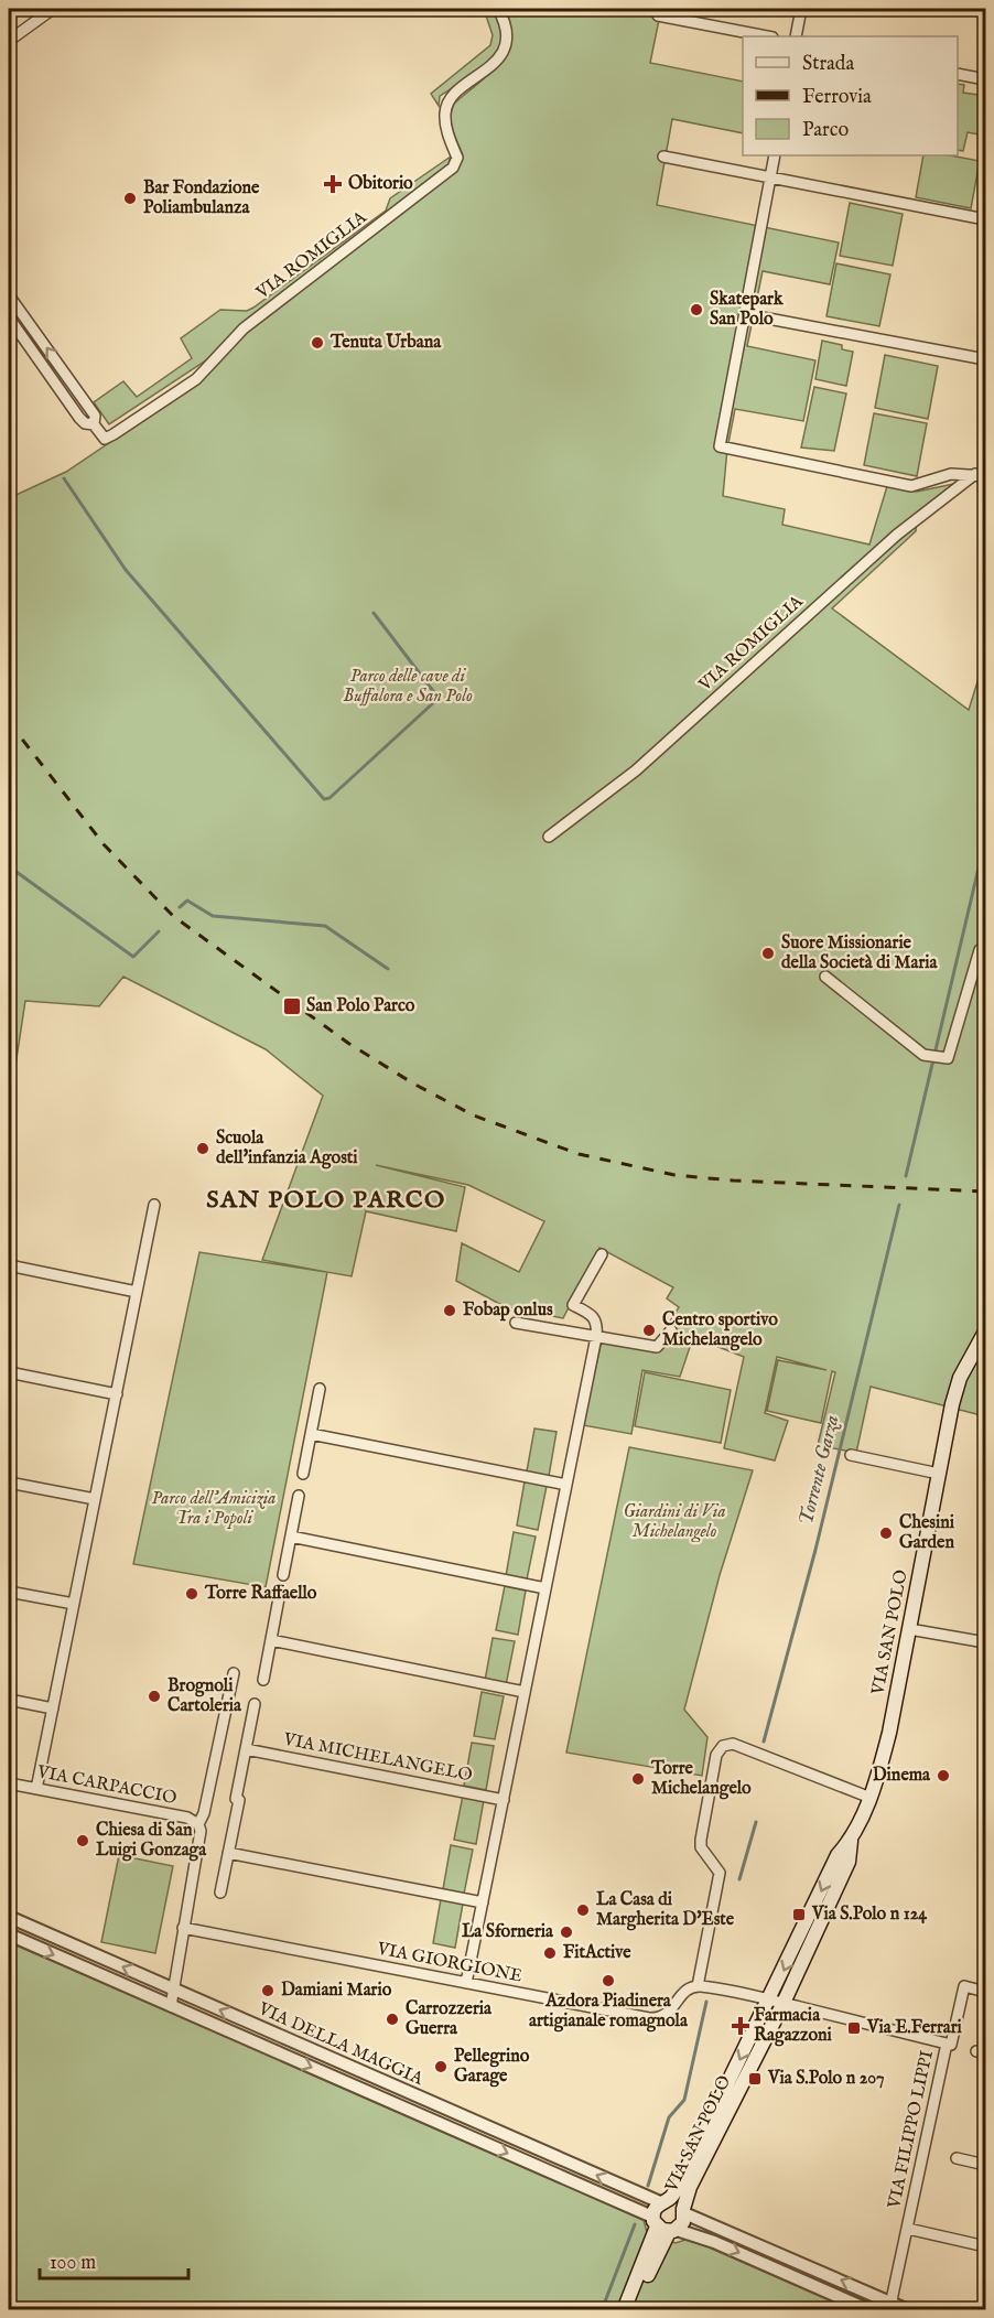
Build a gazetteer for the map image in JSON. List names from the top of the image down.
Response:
{
  "streets": {
    "main road": ["VIA SAN POLO"],
    "street": [
      "VIA ROMIGLIA",
      "VIA MICHELANGELO",
      "VIA CARPACCIO",
      "VIA GIORGIONE",
      "VIA DELLA MAGGIA",
      "VIA FILIPPO LIPPI"
    ]
  },
  "crossings": [
    ["VIA SAN POLO", "VIA DELLA MAGGIA"]
  ],
  "districts": ["SAN POLO PARCO"],
  "water": ["Torrente Garza"],
  "parks": ["Parco delle cave di Buffalora e San Polo", "Parco dell'Amicizia Tra i Popoli", "Giardini di Via Michelangelo"],
  "places": {
    "health": ["Obitorio", "Farmacia Ragazzoni"],
    "other": [
      "Bar Fondazione Poliambulanza",
      "Skatepark San Polo",
      "Tenuta Urbana",
      "Suore Missionarie della Società di Maria",
      "Scuola dell'infanzia Agosti",
      "Fobap onlus",
      "Centro sportivo Michelangelo",
      "Chesini Garden",
      "Torre Raffaello",
      "Brognoli Cartoleria",
      "Dinema",
      "Torre Michelangelo",
      "Chiesa di San Luigi Gonzaga",
      "La Casa di Margherita D'Este",
      "La Sforneria",
      "FitActive",
      "Azdora Piadinera artigianale romagnola",
      "Damiani Mario",
      "Carrozzeria Guerra",
      "Pellegrino Garage"
    ],
    "transit": [
      "San Polo Parco",
      "Via S.Polo n 124",
      "Via E.Ferrari",
      "Via S.Polo n 207"
    ]
  },
  "legend": ["Strada", "Ferrovia", "Parco"],
  "scale_bar": "100 m"
}
